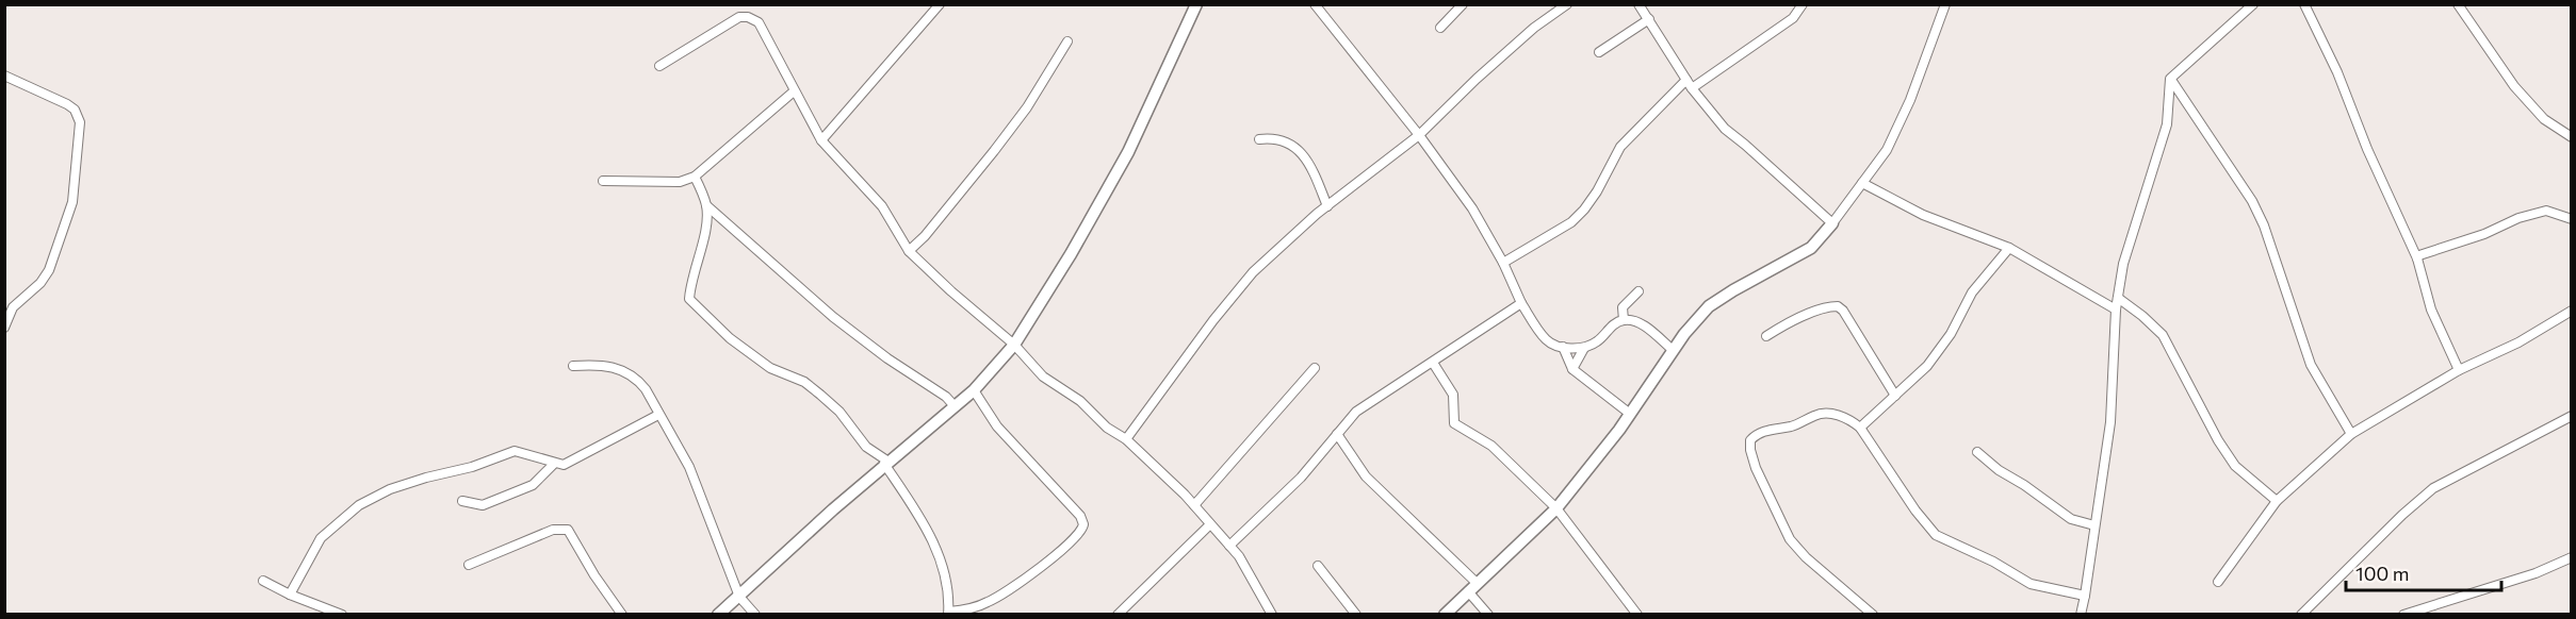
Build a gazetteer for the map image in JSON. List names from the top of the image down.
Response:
{
  "scale_bar": "100 m"
}
